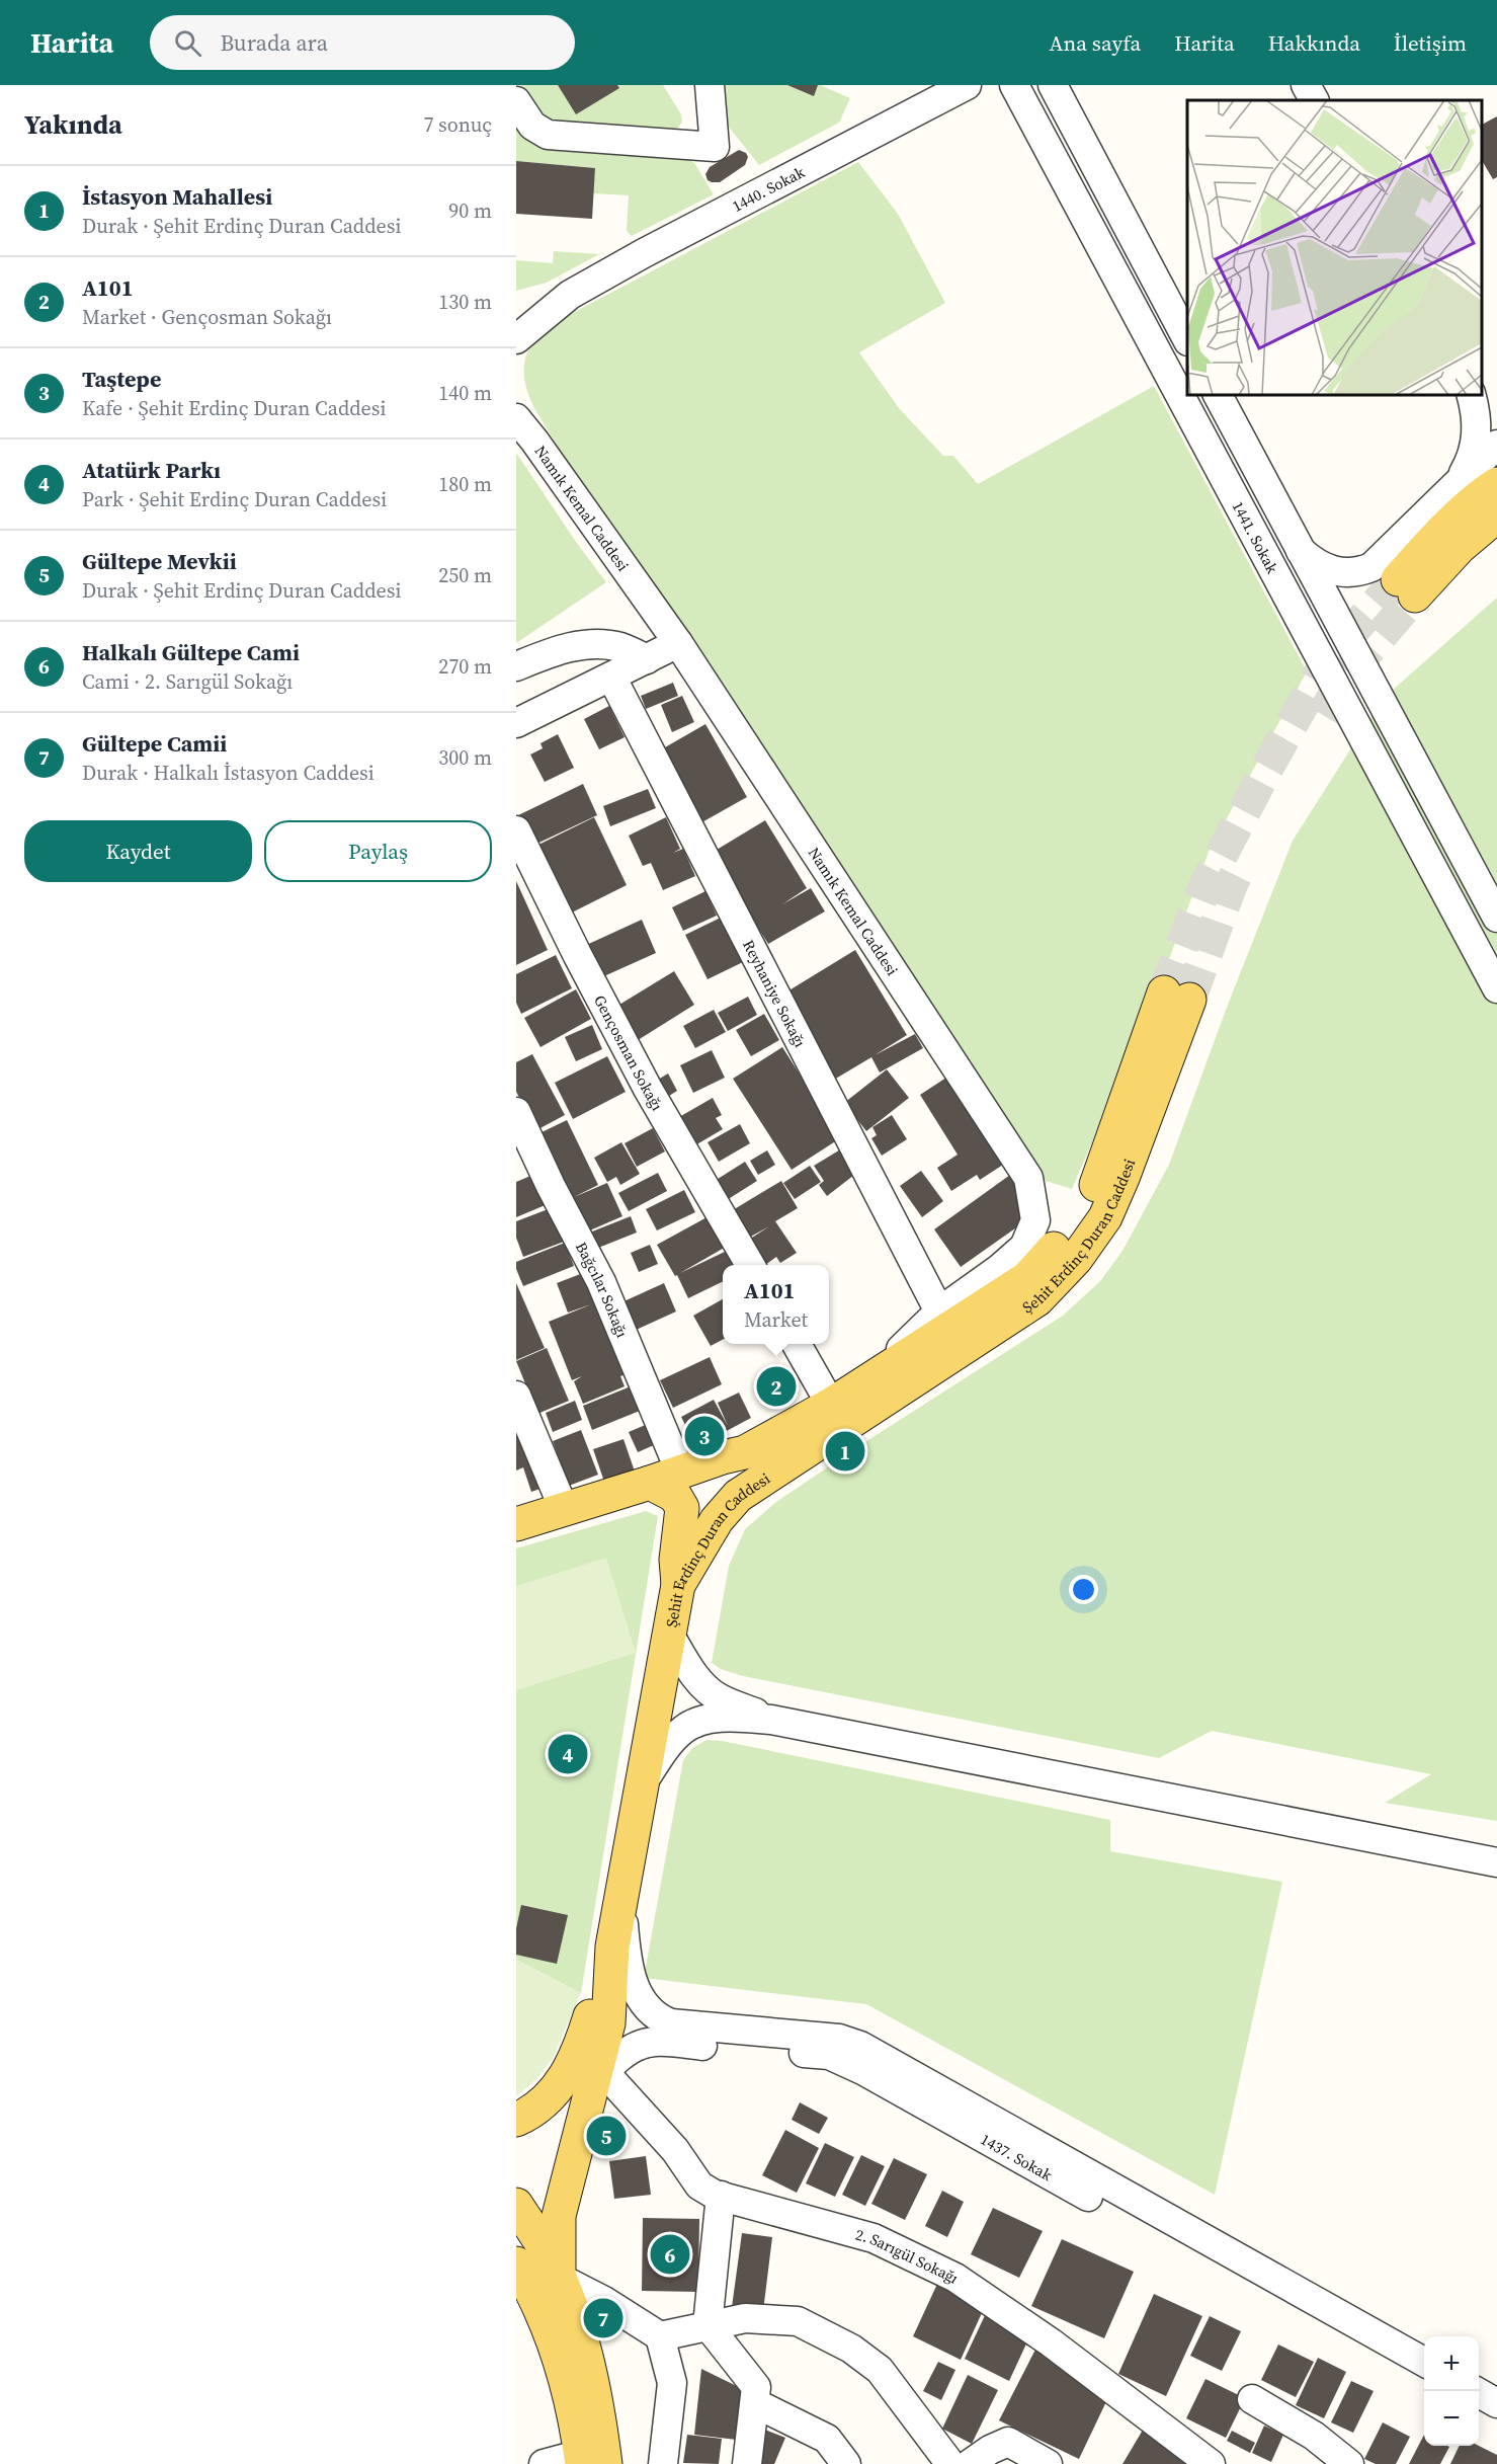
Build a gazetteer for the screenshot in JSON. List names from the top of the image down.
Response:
{
  "streets": {
    "main road": ["Şehit Erdinç Duran Caddesi"],
    "street": [
      "1440. Sokak",
      "Namık Kemal Caddesi",
      "1441. Sokak",
      "Reyhaniye Sokağı",
      "Gençosman Sokağı",
      "Bağcılar Sokağı",
      "1437. Sokak",
      "2. Sarıgül Sokağı"
    ]
  },
  "crossings": [
    ["Namık Kemal Caddesi", "Reyhaniye Sokağı"],
    ["Şehit Erdinç Duran Caddesi", "Bağcılar Sokağı"],
    ["Şehit Erdinç Duran Caddesi", "1437. Sokak"],
    ["Şehit Erdinç Duran Caddesi", "2. Sarıgül Sokağı"],
    ["1437. Sokak", "2. Sarıgül Sokağı"]
  ],
  "page": {
    "header": "Harita",
    "search": "Burada ara",
    "nav": [
      "Ana sayfa",
      "Harita",
      "Hakkında",
      "İletişim"
    ],
    "heading": ["Yakında", "7 sonuç"],
    "list": [
      {
        "mark": "1",
        "name": "İstasyon Mahallesi",
        "note": "Durak · Şehit Erdinç Duran Caddesi",
        "value": "90 m"
      },
      {
        "mark": "2",
        "name": "A101",
        "note": "Market · Gençosman Sokağı",
        "value": "130 m"
      },
      {
        "mark": "3",
        "name": "Taştepe",
        "note": "Kafe · Şehit Erdinç Duran Caddesi",
        "value": "140 m"
      },
      {
        "mark": "4",
        "name": "Atatürk Parkı",
        "note": "Park · Şehit Erdinç Duran Caddesi",
        "value": "180 m"
      },
      {
        "mark": "5",
        "name": "Gültepe Mevkii",
        "note": "Durak · Şehit Erdinç Duran Caddesi",
        "value": "250 m"
      },
      {
        "mark": "6",
        "name": "Halkalı Gültepe Cami",
        "note": "Cami · 2. Sarıgül Sokağı",
        "value": "270 m"
      },
      {
        "mark": "7",
        "name": "Gültepe Camii",
        "note": "Durak · Halkalı İstasyon Caddesi",
        "value": "300 m"
      }
    ],
    "buttons": ["Kaydet", "Paylaş"],
    "popup": ["A101", "Market"],
    "pins": [
      "2",
      "3",
      "1",
      "4",
      "5",
      "6",
      "7"
    ],
    "map_buttons": ["+", "−"]
  }
}
